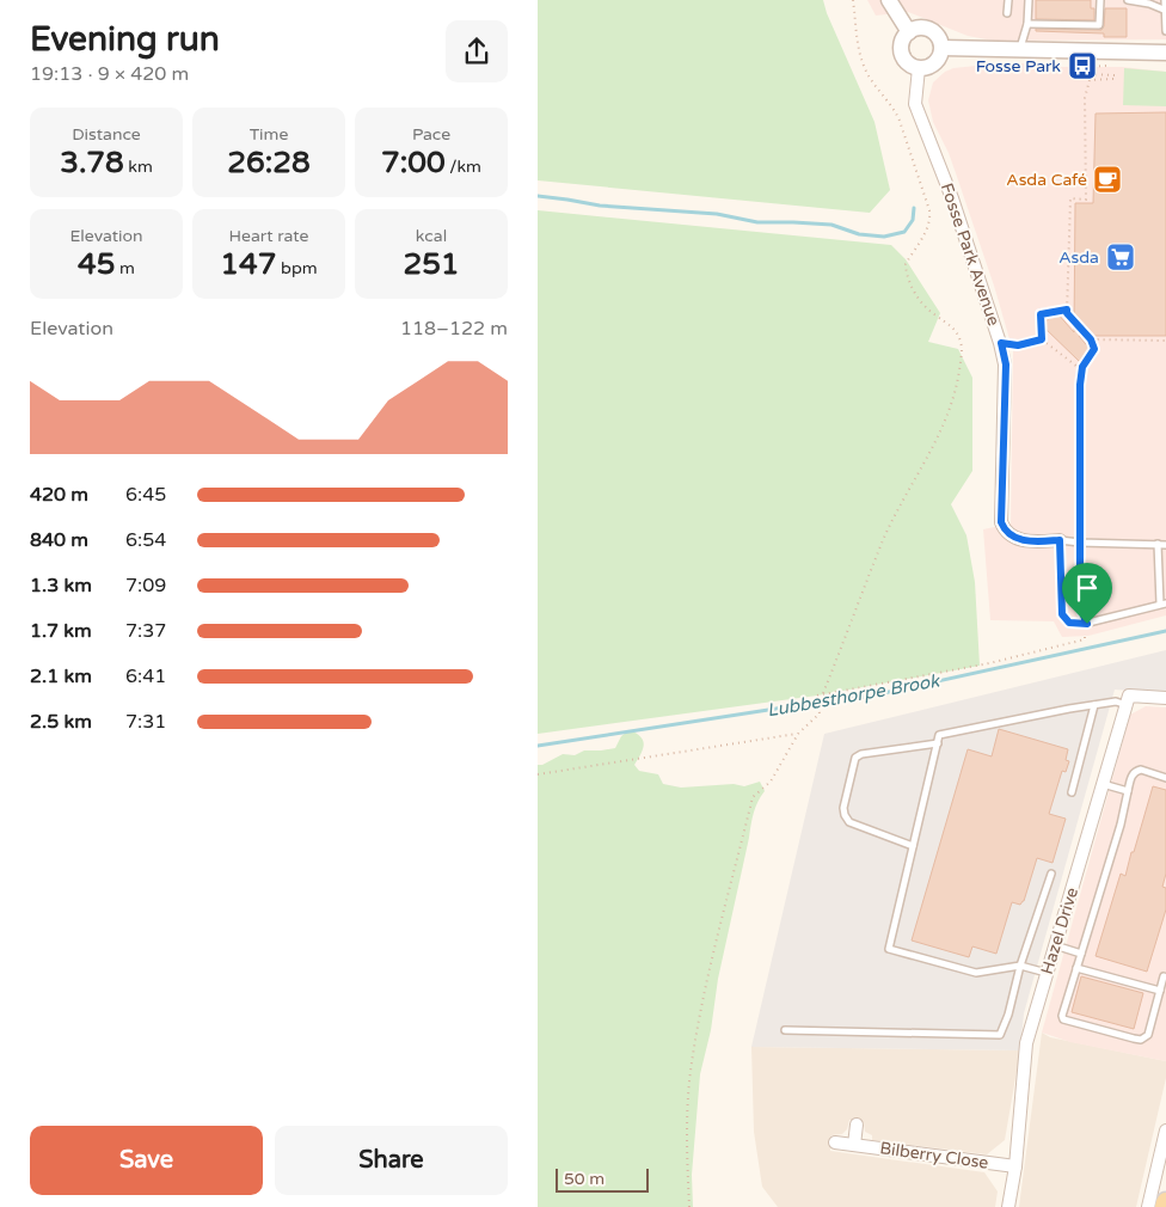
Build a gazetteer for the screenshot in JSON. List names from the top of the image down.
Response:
{
  "streets": {
    "street": ["Fosse Park Avenue", "Hazel Drive", "Bilberry Close"]
  },
  "crossings": [
    ["Hazel Drive", "Bilberry Close"]
  ],
  "water": ["Lubbesthorpe Brook"],
  "places": {
    "bus stop": ["Fosse Park"],
    "cafe": ["Asda Café"],
    "supermarket": ["Asda"]
  },
  "scale_bar": "50 m",
  "page": {
    "heading": ["Evening run", "19:13 · 9 × 420 m"],
    "stats": [
      ["Distance", "3.78 km"],
      ["Time", "26:28"],
      ["Pace", "7:00 /km"],
      ["Elevation", "45 m"],
      ["Heart rate", "147 bpm"],
      ["kcal", "251"]
    ],
    "chart": ["Elevation", "118–122 m"],
    "list": [
      {
        "name": "420 m",
        "note": "6:45"
      },
      {
        "name": "840 m",
        "note": "6:54"
      },
      {
        "name": "1.3 km",
        "note": "7:09"
      },
      {
        "name": "1.7 km",
        "note": "7:37"
      },
      {
        "name": "2.1 km",
        "note": "6:41"
      },
      {
        "name": "2.5 km",
        "note": "7:31"
      }
    ],
    "buttons": ["Save", "Share"],
    "scale": "50 m"
  }
}
